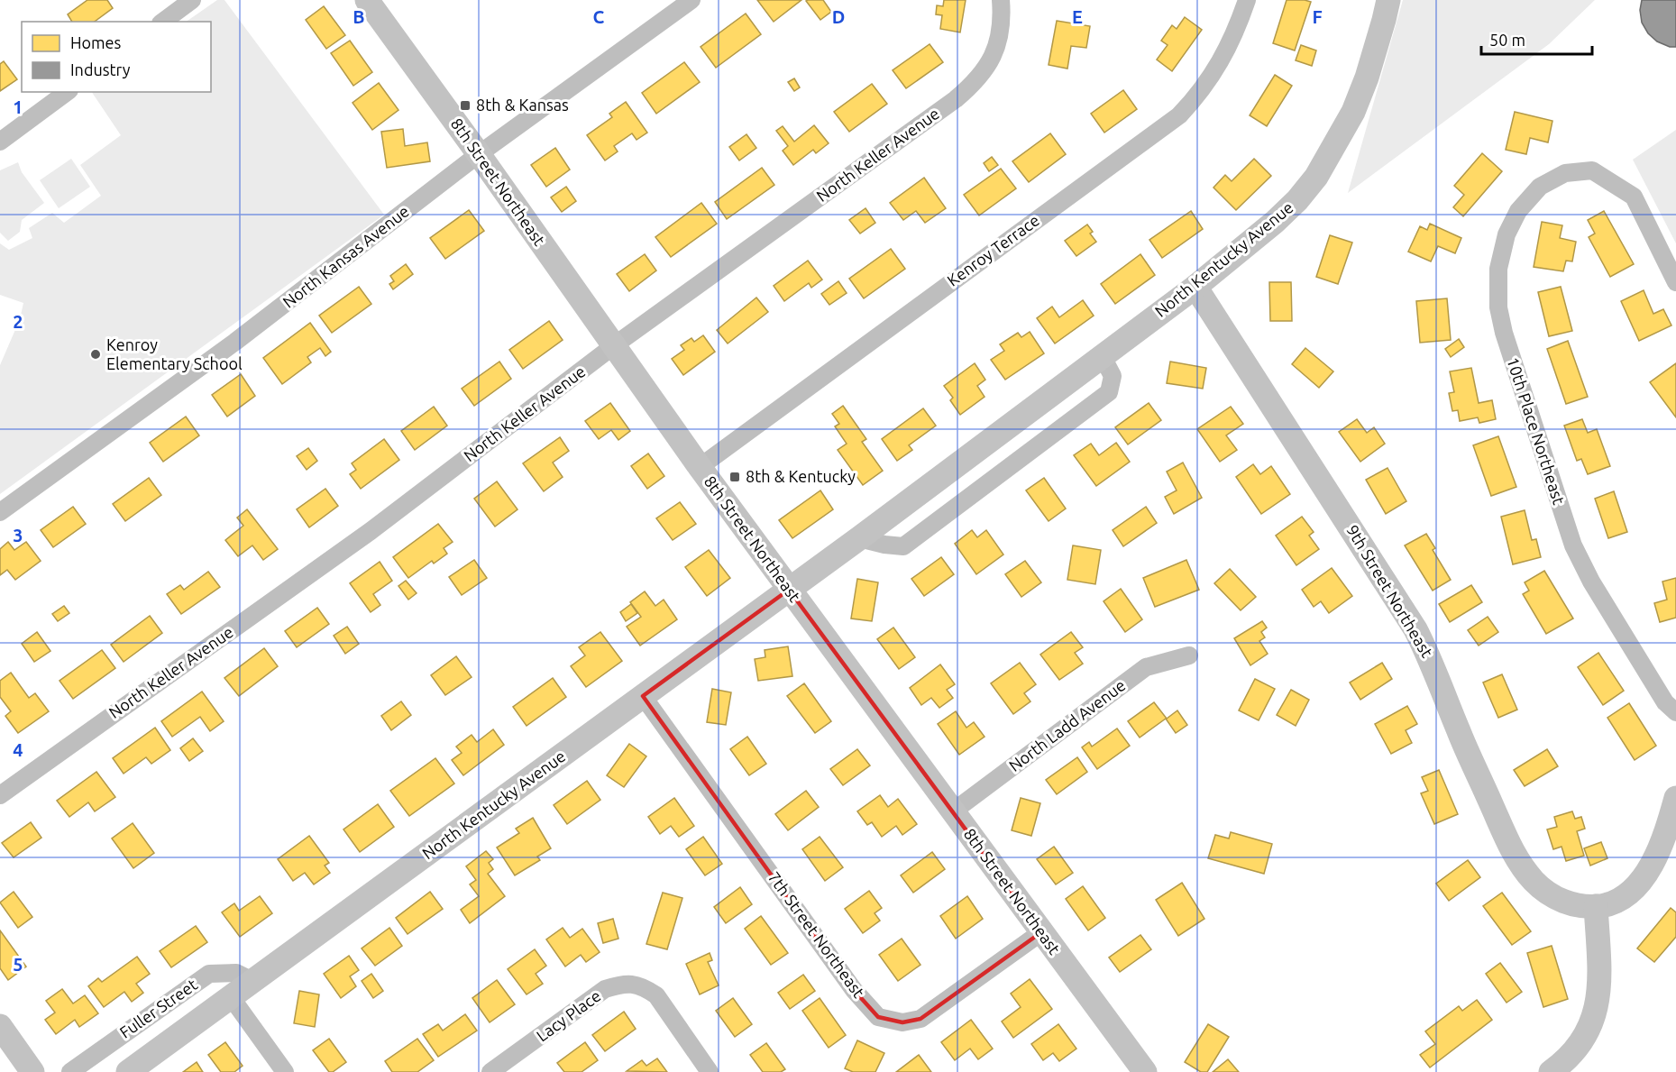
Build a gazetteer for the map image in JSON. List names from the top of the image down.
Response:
{
  "streets": {
    "street": [
      "North Keller Avenue",
      "8th Street Northeast",
      "Kenroy Terrace",
      "North Kansas Avenue",
      "North Kentucky Avenue",
      "10th Place Northeast",
      "9th Street Northeast",
      "North Ladd Avenue",
      "7th Street Northeast",
      "Fuller Street",
      "Lacy Place"
    ]
  },
  "crossings": [
    ["North Keller Avenue", "8th Street Northeast"],
    ["8th Street Northeast", "Kenroy Terrace"],
    ["8th Street Northeast", "North Kansas Avenue"],
    ["8th Street Northeast", "North Kentucky Avenue"],
    ["8th Street Northeast", "North Ladd Avenue"],
    ["8th Street Northeast", "7th Street Northeast"],
    ["North Kentucky Avenue", "9th Street Northeast"],
    ["North Kentucky Avenue", "7th Street Northeast"],
    ["North Kentucky Avenue", "Fuller Street"]
  ],
  "places": {
    "transit": ["8th & Kansas", "8th & Kentucky"],
    "other": ["Kenroy Elementary School"]
  },
  "legend": ["Homes", "Industry"],
  "scale_bar": "50 m",
  "grid": {
    "columns": [
      "B",
      "C",
      "D",
      "E",
      "F"
    ],
    "rows": [
      "1",
      "2",
      "3",
      "4",
      "5"
    ]
  }
}
